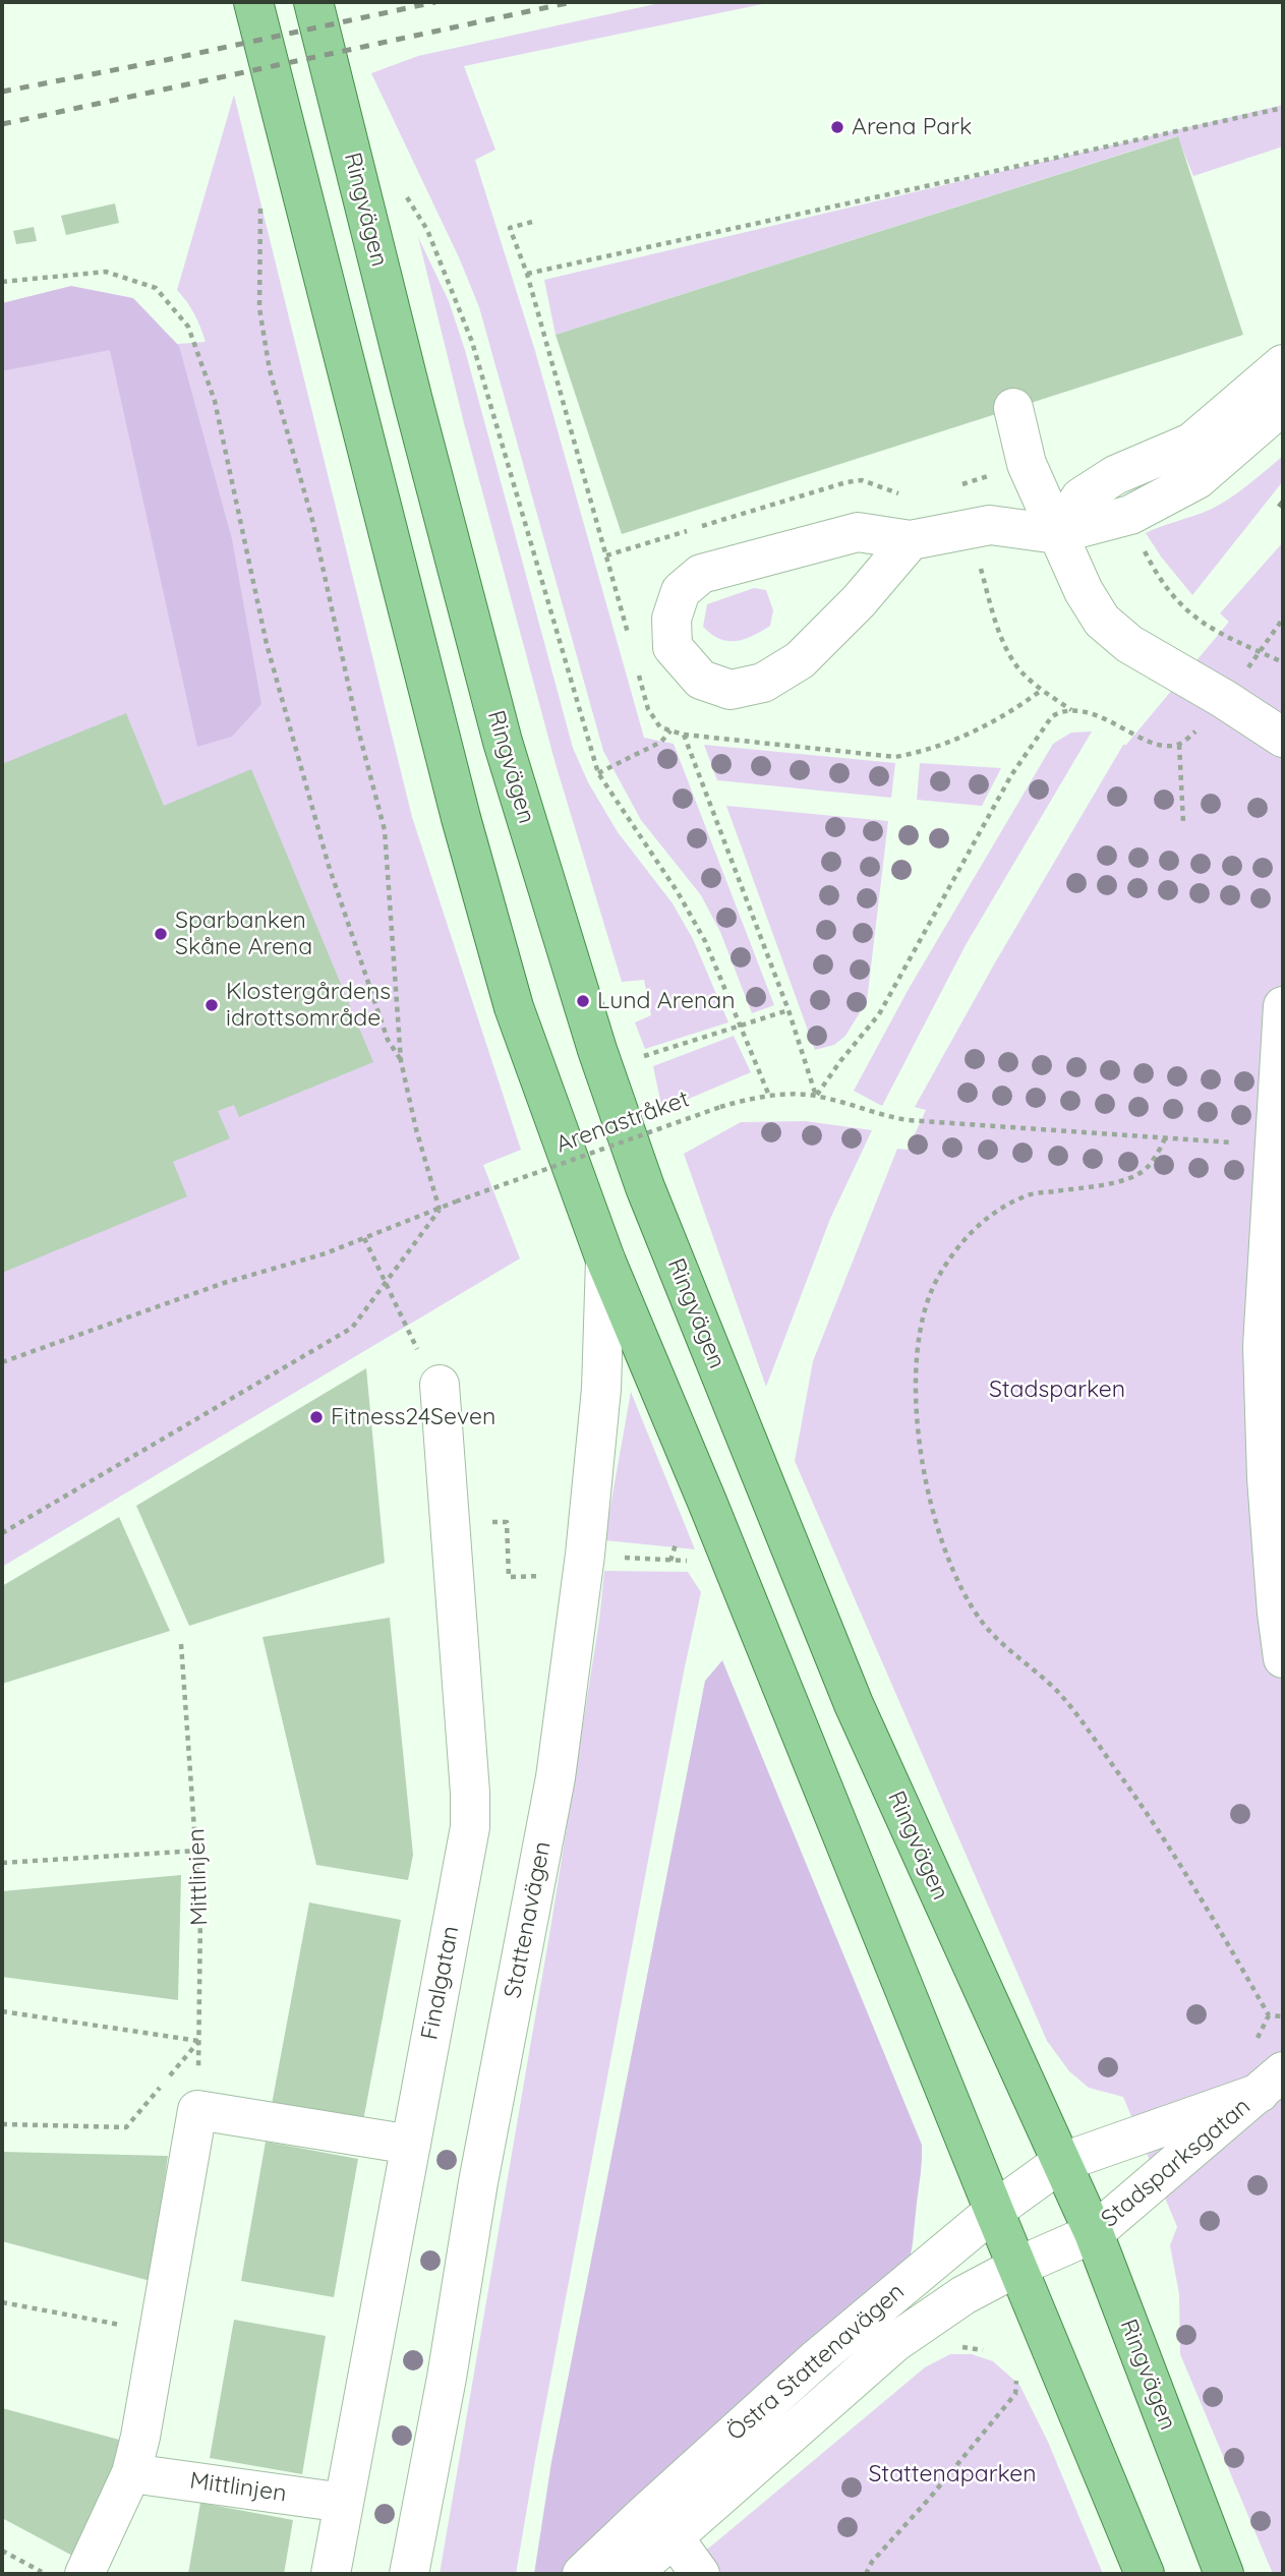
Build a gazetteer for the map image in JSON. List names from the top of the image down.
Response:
{
  "streets": {
    "main road": ["Ringvägen"],
    "street": [
      "Mittlinjen",
      "Stattenavägen",
      "Finalgatan",
      "Stadsparksgatan",
      "Östra Stattenavägen"
    ],
    "path": ["Arenastråket"]
  },
  "crossings": [
    ["Ringvägen", "Stadsparksgatan"],
    ["Ringvägen", "Östra Stattenavägen"],
    ["Mittlinjen", "Finalgatan"],
    ["Stadsparksgatan", "Östra Stattenavägen"]
  ],
  "parks": ["Stadsparken", "Stattenaparken"],
  "places": [
    "Arena Park",
    "Sparbanken Skåne Arena",
    "Lund Arenan",
    "Klostergårdens idrottsområde",
    "Fitness24Seven"
  ]
}
